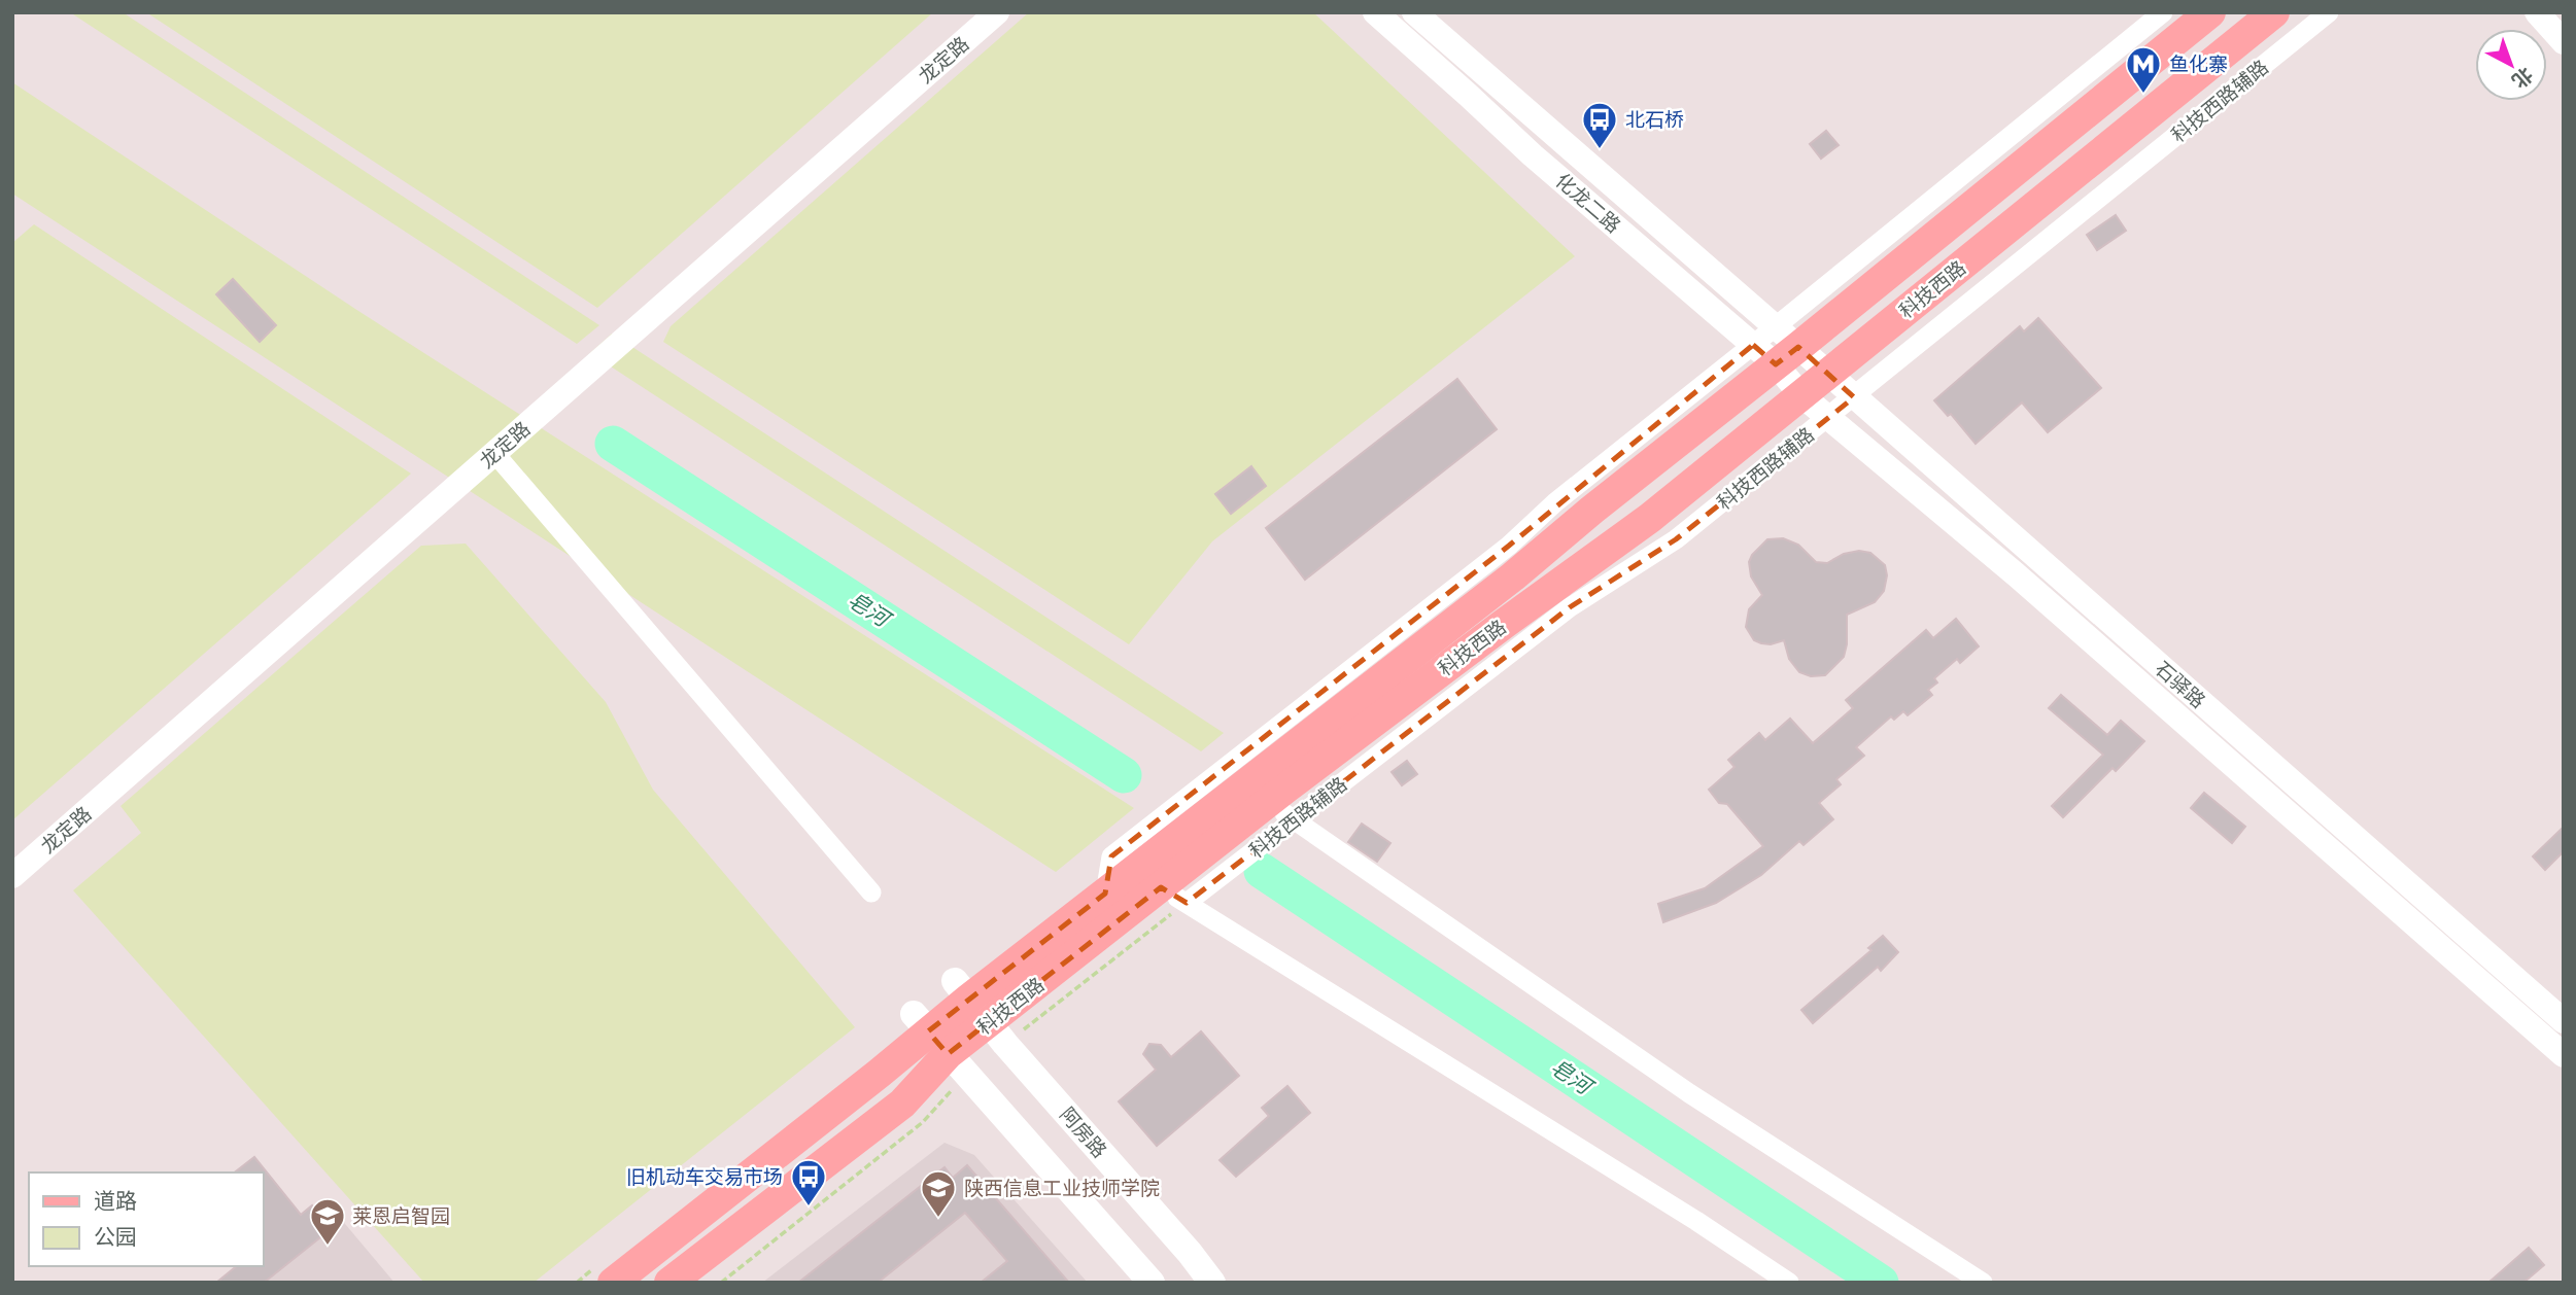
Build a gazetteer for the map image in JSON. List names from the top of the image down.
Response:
{
  "streets": {
    "main road": ["科技西路", "阿房路"],
    "street": [
      "龙定路",
      "科技西路辅路",
      "化龙二路",
      "石驿路"
    ]
  },
  "crossings": [
    ["科技西路辅路", "科技西路"],
    ["科技西路辅路", "石驿路"],
    ["化龙二路", "科技西路"],
    ["化龙二路", "石驿路"],
    ["科技西路", "石驿路"],
    ["科技西路", "阿房路"]
  ],
  "water": ["皂河"],
  "places": {
    "metro station": ["鱼化寨"],
    "bus stop": ["北石桥", "旧机动车交易市场"],
    "school or university": ["陕西信息工业技师学院", "莱恩启智园"]
  },
  "legend": ["道路", "公园"],
  "north": "bottom right"
}
